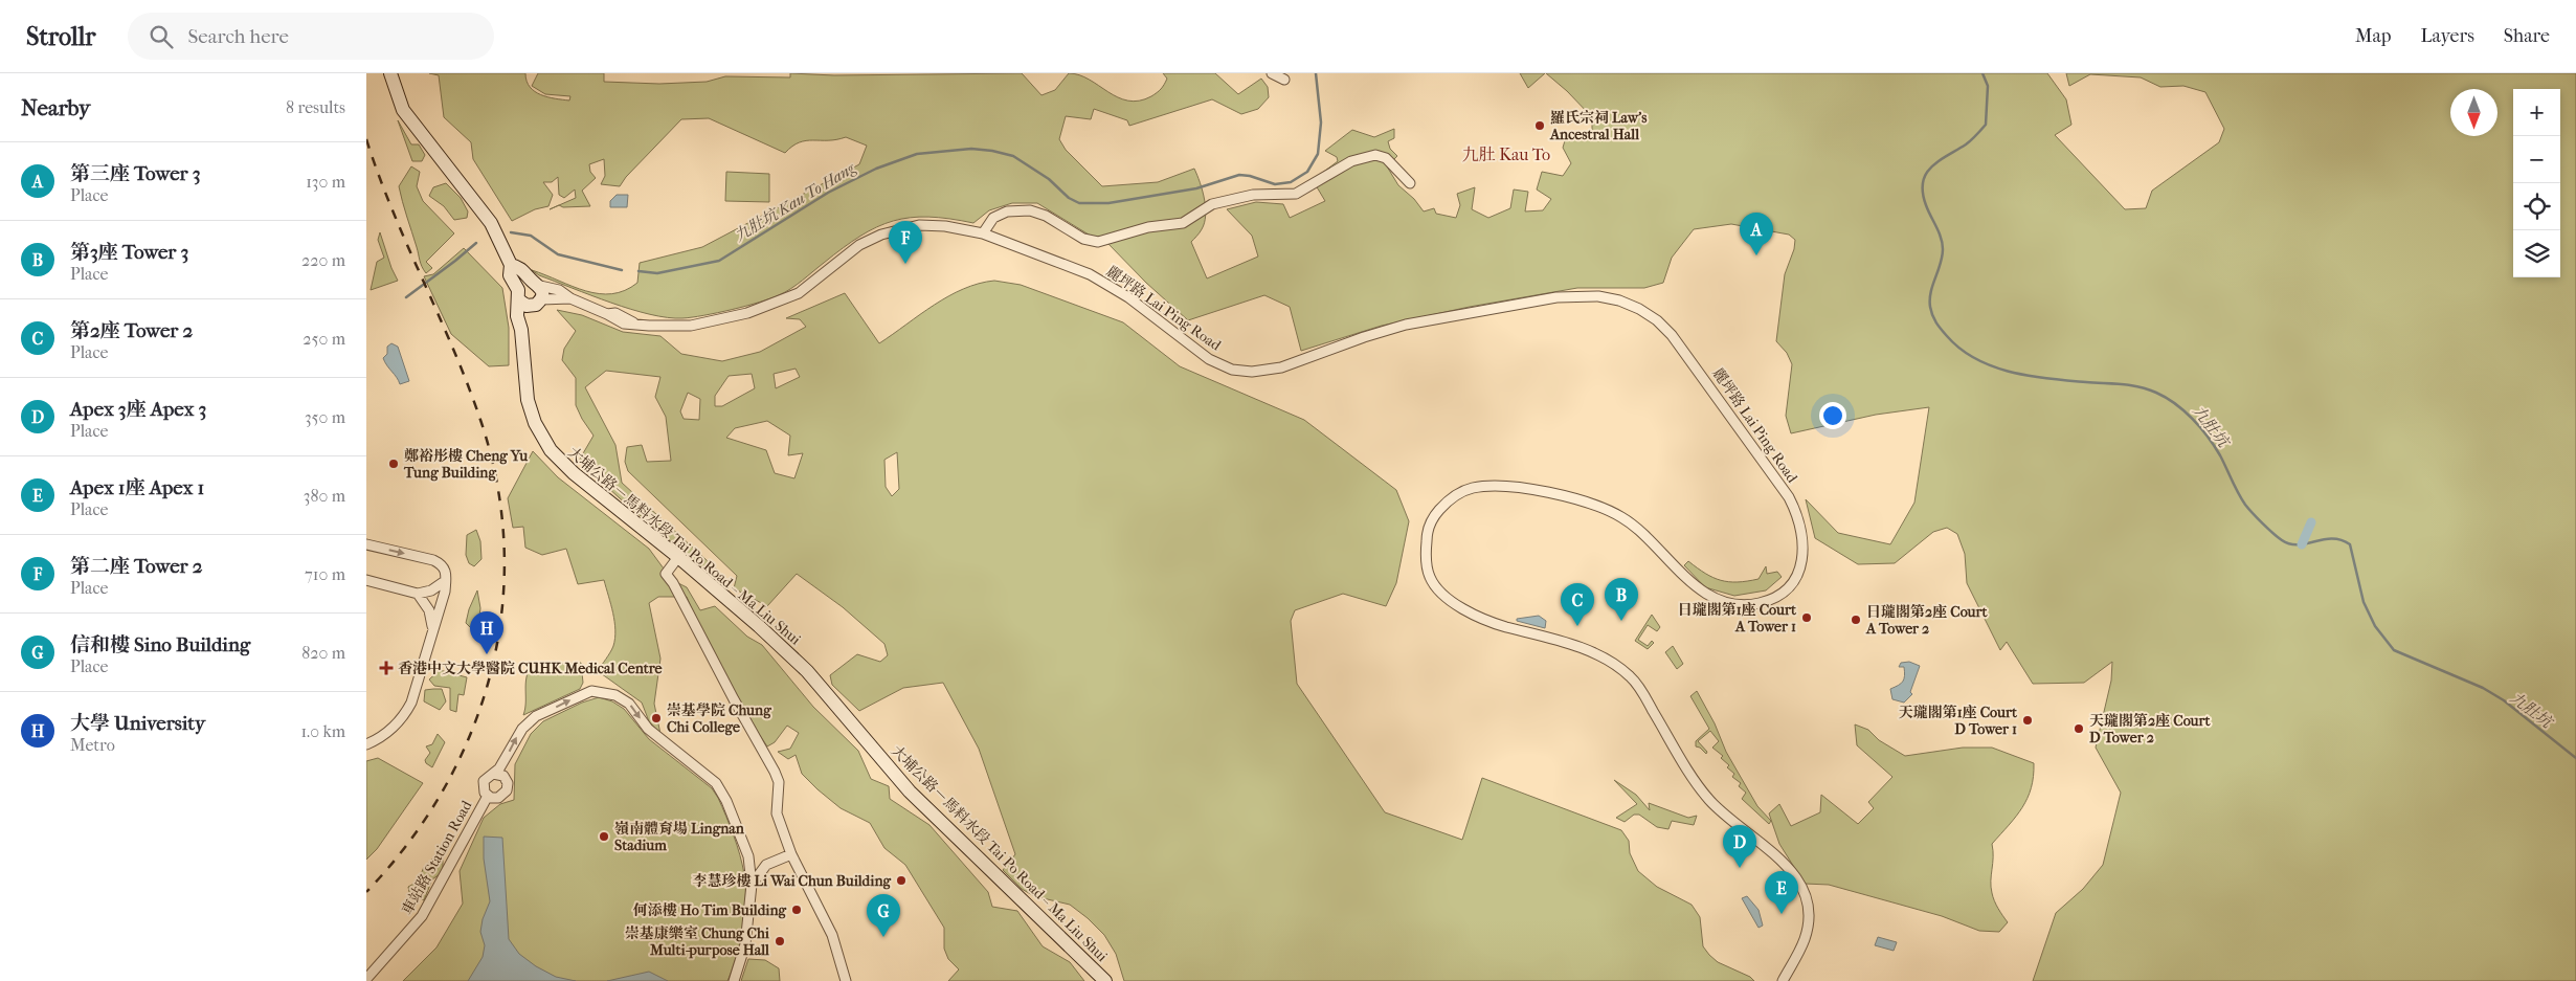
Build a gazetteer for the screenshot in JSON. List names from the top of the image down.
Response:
{
  "streets": {
    "main road": ["大埔公路－馬料水段 Tai Po Road – Ma Liu Shui"],
    "street": ["麗坪路 Lai Ping Road", "車站路 Station Road"]
  },
  "crossings": [
    ["麗坪路 Lai Ping Road", "大埔公路－馬料水段 Tai Po Road – Ma Liu Shui"]
  ],
  "districts": ["九肚 Kau To"],
  "water": ["九肚坑 Kau To Hang", "九肚坑"],
  "places": {
    "other": [
      "羅氏宗祠 Law's Ancestral Hall",
      "鄭裕彤樓 Cheng Yu Tung Building",
      "日瓏閣第1座 Court A Tower 1",
      "日瓏閣第2座 Court A Tower 2",
      "崇基學院 Chung Chi College",
      "天瓏閣第1座 Court D Tower 1",
      "天瓏閣第2座 Court D Tower 2",
      "嶺南體育場 Lingnan Stadium",
      "李慧珍樓 Li Wai Chun Building",
      "何添樓 Ho Tim Building",
      "崇基康樂室 Chung Chi Multi-purpose Hall"
    ],
    "health": ["香港中文大學醫院 CUHK Medical Centre"]
  },
  "north": "bottom",
  "page": {
    "header": "Strollr",
    "search": "Search here",
    "nav": ["Map", "Layers", "Share"],
    "heading": ["Nearby", "8 results"],
    "map_buttons": ["+", "−"],
    "list": [
      {
        "mark": "A",
        "name": "第三座 Tower 3",
        "note": "Place",
        "value": "130 m"
      },
      {
        "mark": "B",
        "name": "第3座 Tower 3",
        "note": "Place",
        "value": "220 m"
      },
      {
        "mark": "C",
        "name": "第2座 Tower 2",
        "note": "Place",
        "value": "250 m"
      },
      {
        "mark": "D",
        "name": "Apex 3座 Apex 3",
        "note": "Place",
        "value": "350 m"
      },
      {
        "mark": "E",
        "name": "Apex 1座 Apex 1",
        "note": "Place",
        "value": "380 m"
      },
      {
        "mark": "F",
        "name": "第二座 Tower 2",
        "note": "Place",
        "value": "710 m"
      },
      {
        "mark": "G",
        "name": "信和樓 Sino Building",
        "note": "Place",
        "value": "820 m"
      },
      {
        "mark": "H",
        "name": "大學 University",
        "note": "Metro",
        "value": "1.0 km"
      }
    ],
    "pins": [
      "A",
      "F",
      "B",
      "C",
      "H",
      "D",
      "E",
      "G"
    ]
  }
}
